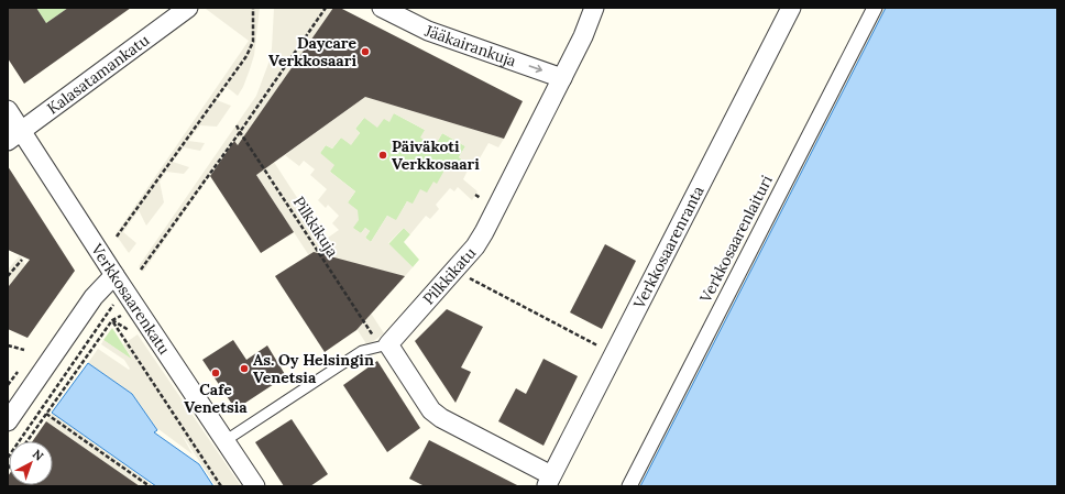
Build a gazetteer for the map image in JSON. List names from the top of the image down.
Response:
{
  "streets": {
    "street": [
      "Jääkairankuja",
      "Kalasatamankatu",
      "Verkkosaarenlaituri",
      "Verkkosaarenranta",
      "Pilkkikatu",
      "Verkkosaarenkatu"
    ],
    "path": ["Pilkkikuja"]
  },
  "crossings": [
    ["Jääkairankuja", "Pilkkikatu"],
    ["Kalasatamankatu", "Verkkosaarenkatu"],
    ["Pilkkikuja", "Pilkkikatu"]
  ],
  "one_way": ["Jääkairankuja"],
  "places": [
    "Daycare Verkkosaari",
    "Päiväkoti Verkkosaari",
    "As. Oy Helsingin Venetsia",
    "Cafe Venetsia"
  ],
  "north": "top right"
}
